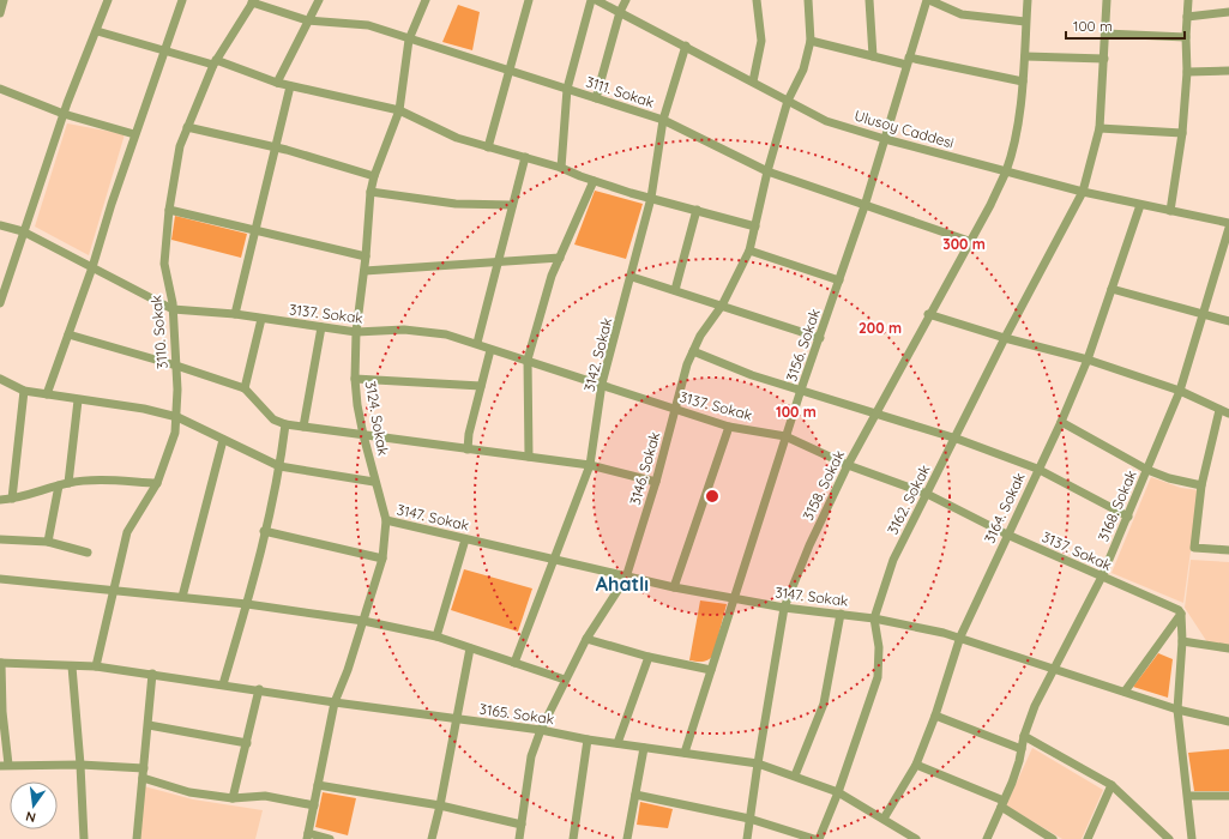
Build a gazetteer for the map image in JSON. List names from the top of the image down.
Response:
{
  "streets": {
    "street": [
      "3111. Sokak",
      "Ulusoy Caddesi",
      "3137. Sokak",
      "3110. Sokak",
      "3156. Sokak",
      "3142. Sokak",
      "3124. Sokak",
      "3146. Sokak",
      "3158. Sokak",
      "3162. Sokak",
      "3168. Sokak",
      "3164. Sokak",
      "3147. Sokak",
      "3165. Sokak"
    ]
  },
  "crossings": [
    ["3111. Sokak", "3110. Sokak"],
    ["3111. Sokak", "3156. Sokak"],
    ["3111. Sokak", "3142. Sokak"],
    ["3111. Sokak", "3124. Sokak"],
    ["3111. Sokak", "3146. Sokak"],
    ["3111. Sokak", "3158. Sokak"],
    ["Ulusoy Caddesi", "3156. Sokak"],
    ["Ulusoy Caddesi", "3142. Sokak"],
    ["Ulusoy Caddesi", "3146. Sokak"],
    ["Ulusoy Caddesi", "3158. Sokak"],
    ["Ulusoy Caddesi", "3162. Sokak"],
    ["Ulusoy Caddesi", "3164. Sokak"],
    ["3137. Sokak", "3110. Sokak"],
    ["3137. Sokak", "3156. Sokak"],
    ["3137. Sokak", "3142. Sokak"],
    ["3137. Sokak", "3124. Sokak"],
    ["3137. Sokak", "3146. Sokak"],
    ["3137. Sokak", "3158. Sokak"],
    ["3137. Sokak", "3162. Sokak"],
    ["3137. Sokak", "3168. Sokak"],
    ["3137. Sokak", "3164. Sokak"],
    ["3110. Sokak", "3165. Sokak"],
    ["3156. Sokak", "3147. Sokak"],
    ["3156. Sokak", "3165. Sokak"],
    ["3142. Sokak", "3147. Sokak"],
    ["3124. Sokak", "3147. Sokak"],
    ["3124. Sokak", "3165. Sokak"],
    ["3146. Sokak", "3147. Sokak"],
    ["3146. Sokak", "3165. Sokak"],
    ["3158. Sokak", "3147. Sokak"],
    ["3158. Sokak", "3165. Sokak"],
    ["3162. Sokak", "3147. Sokak"],
    ["3162. Sokak", "3165. Sokak"],
    ["3168. Sokak", "3147. Sokak"],
    ["3164. Sokak", "3147. Sokak"],
    ["3164. Sokak", "3165. Sokak"]
  ],
  "districts": ["Ahatlı"],
  "scale_bar": "100 m",
  "north": "bottom",
  "rings": ["300 m", "200 m", "100 m"]
}
